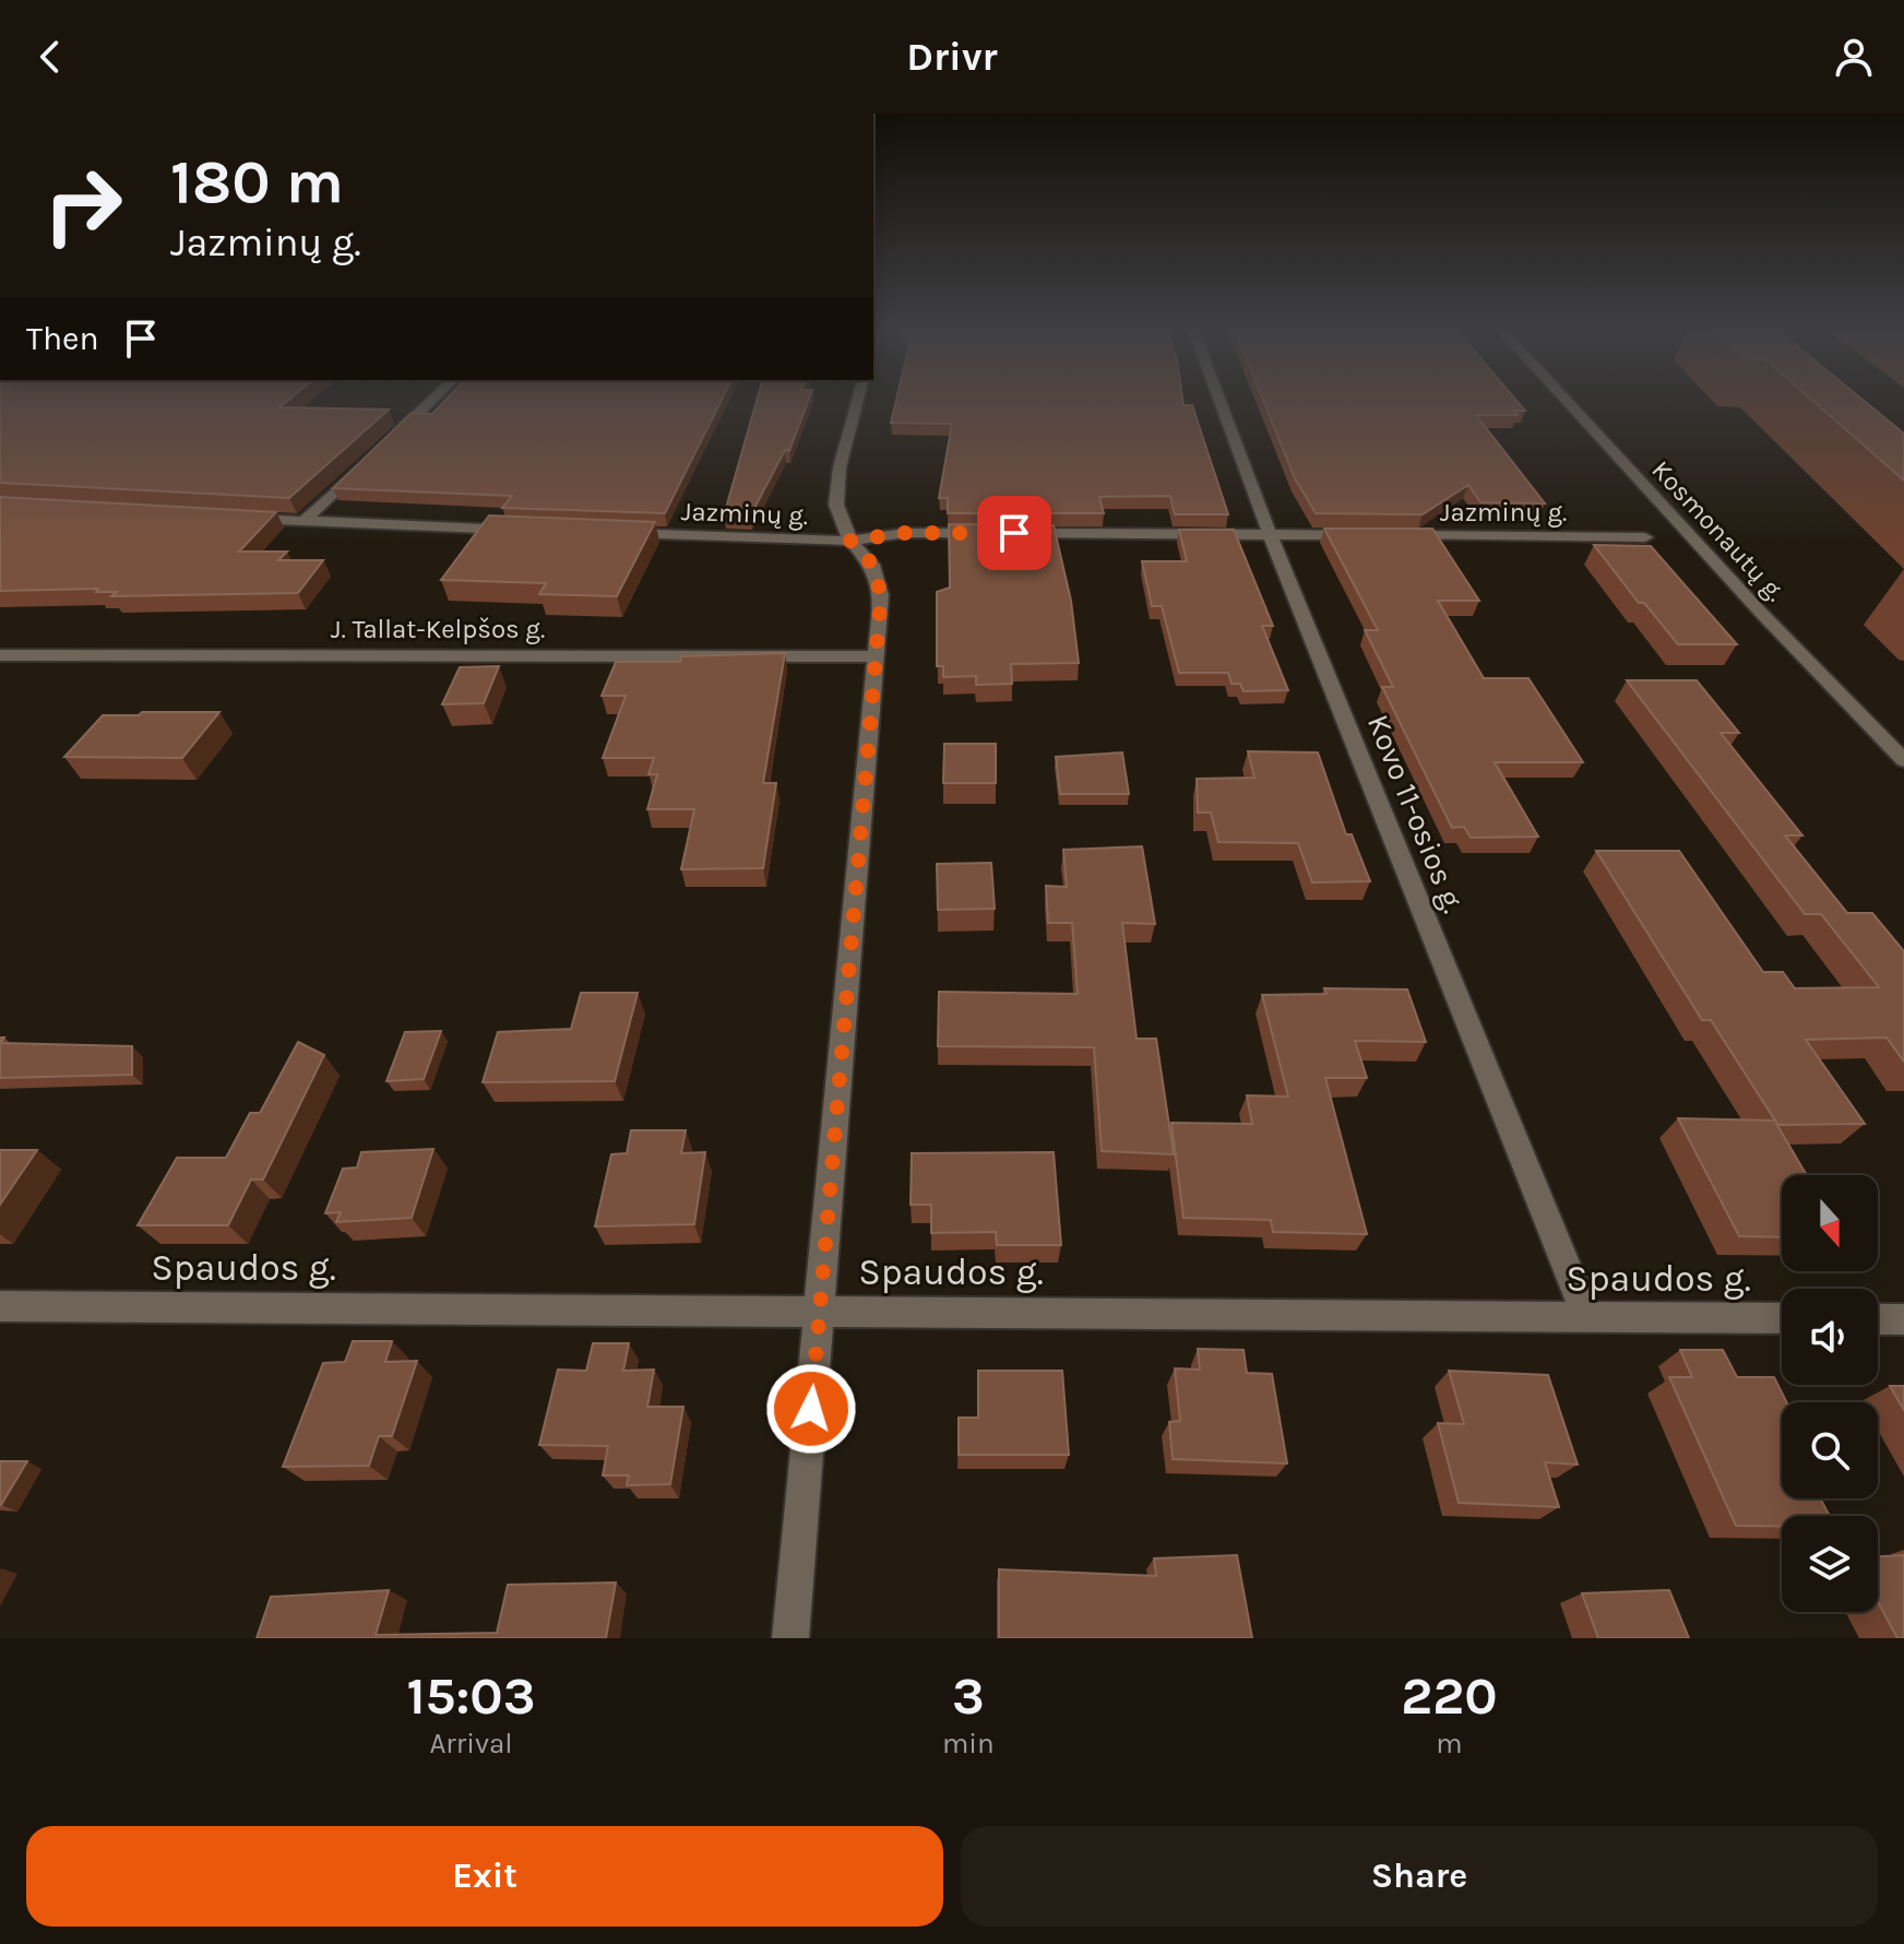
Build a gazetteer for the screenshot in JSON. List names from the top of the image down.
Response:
{
  "streets": {
    "street": [
      "Jazminų g.",
      "Kosmonautų g.",
      "J. Tallat-Kelpšos g.",
      "Kovo 11-osios g.",
      "Spaudos g."
    ]
  },
  "crossings": [
    ["Kovo 11-osios g.", "Spaudos g."]
  ],
  "north": "bottom",
  "page": {
    "header": "Drivr",
    "turn": ["180 m", "Jazminų g."],
    "then": "Then",
    "eta": [
      "15:03",
      "Arrival",
      "3",
      "min",
      "220",
      "m"
    ],
    "buttons": ["Exit", "Share"]
  }
}
